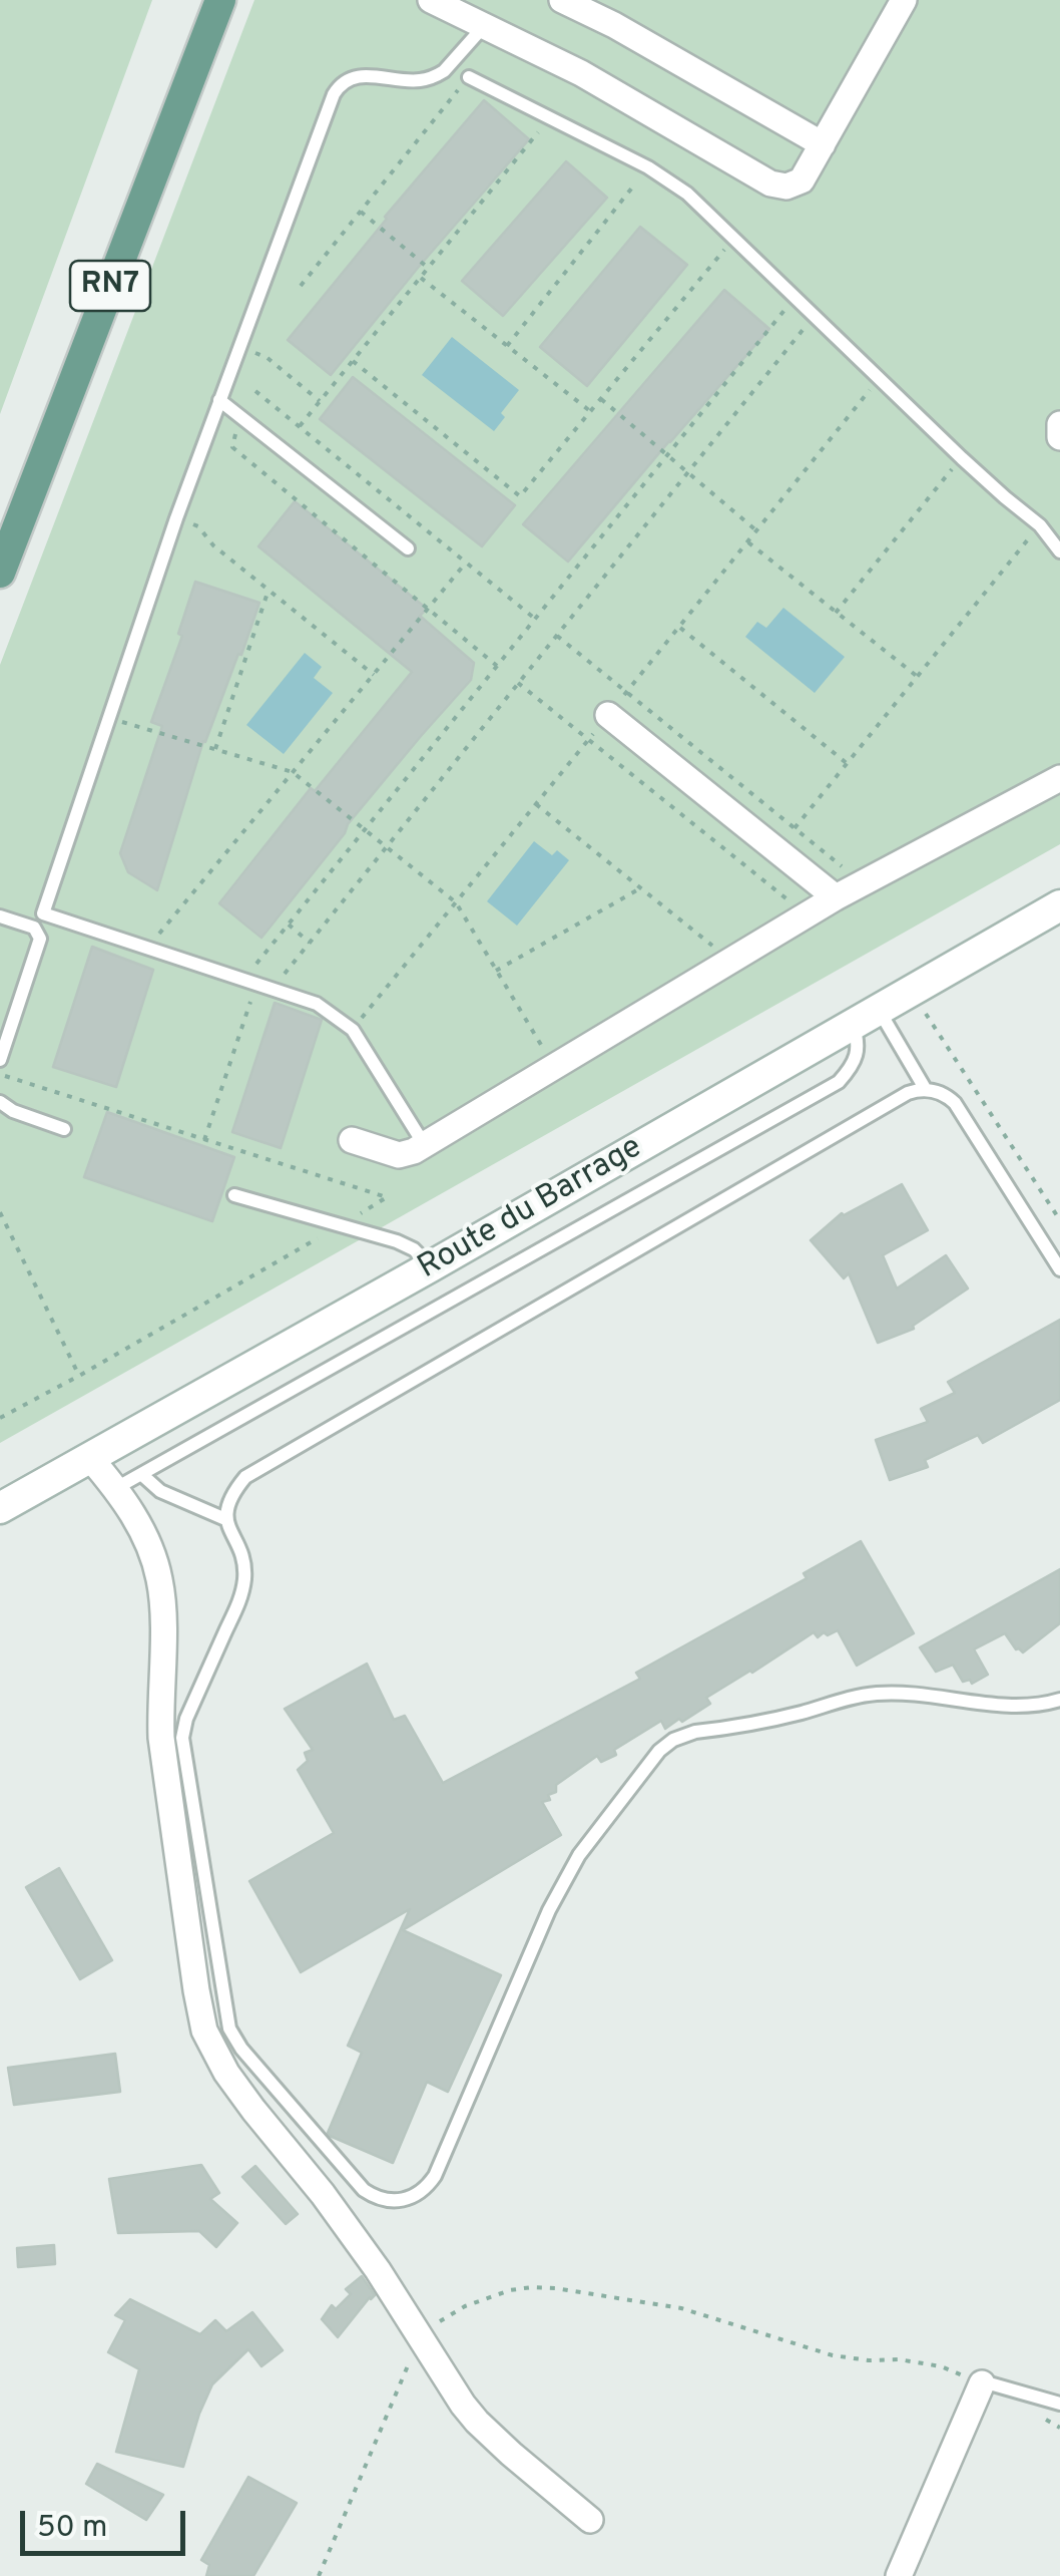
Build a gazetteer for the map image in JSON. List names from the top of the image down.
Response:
{
  "streets": {
    "main road": ["RN7", "Route du Barrage"]
  },
  "scale_bar": "50 m"
}
